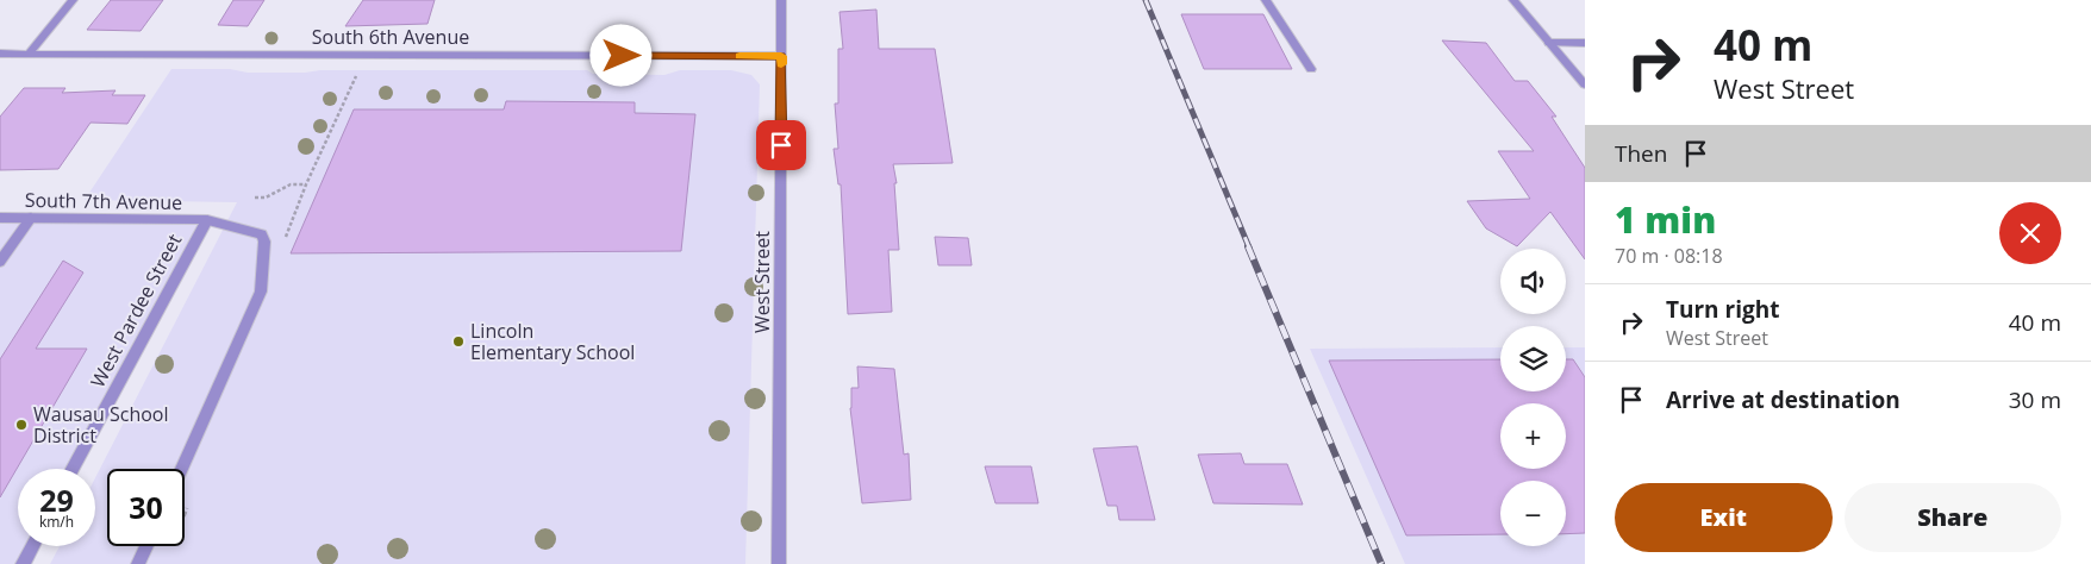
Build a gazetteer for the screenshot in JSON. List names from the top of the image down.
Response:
{
  "streets": {
    "street": [
      "South 6th Avenue",
      "South 7th Avenue",
      "West Street",
      "West Pardee Street"
    ]
  },
  "crossings": [
    ["South 6th Avenue", "West Street"],
    ["South 7th Avenue", "West Pardee Street"]
  ],
  "places": ["Lincoln Elementary School", "Wausau School District"],
  "page": {
    "turn": ["40 m", "West Street"],
    "then": "Then",
    "heading": ["1 min", "70 m · 08:18"],
    "map_buttons": ["+", "−"],
    "list": [
      {
        "name": "Turn right",
        "note": "West Street",
        "value": "40 m"
      },
      {
        "name": "Arrive at destination",
        "value": "30 m"
      }
    ],
    "speed": "29 km/h",
    "limit": "30",
    "buttons": ["Exit", "Share"]
  }
}
